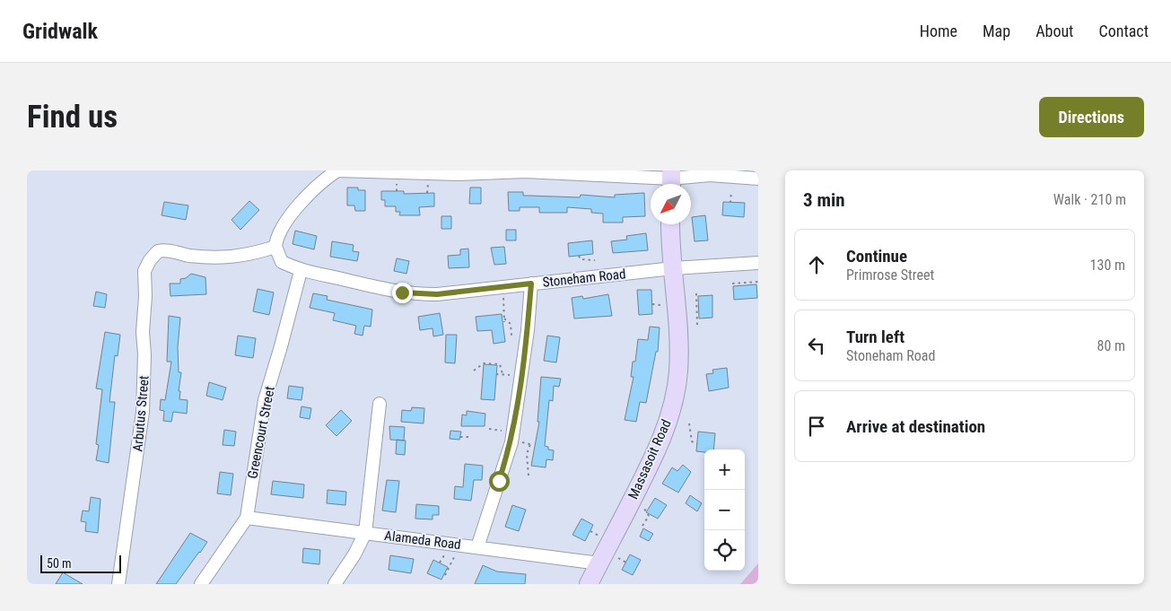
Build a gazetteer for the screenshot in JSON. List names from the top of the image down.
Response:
{
  "streets": {
    "main road": ["Massasoit Road"],
    "street": [
      "Stoneham Road",
      "Arbutus Street",
      "Greencourt Street",
      "Alameda Road"
    ]
  },
  "crossings": [
    ["Stoneham Road", "Arbutus Street"],
    ["Stoneham Road", "Greencourt Street"],
    ["Stoneham Road", "Massasoit Road"],
    ["Greencourt Street", "Alameda Road"],
    ["Massasoit Road", "Alameda Road"]
  ],
  "scale_bar": "50 m",
  "north": "bottom left",
  "page": {
    "header": "Gridwalk",
    "nav": [
      "Home",
      "Map",
      "About",
      "Contact"
    ],
    "buttons": "Directions",
    "title": "Find us",
    "heading": ["3 min", "Walk · 210 m"],
    "list": [
      ["Continue", "Primrose Street", "130 m"],
      ["Turn left", "Stoneham Road", "80 m"],
      "Arrive at destination"
    ],
    "map_buttons": ["+", "−"],
    "scale": "50 m"
  }
}
